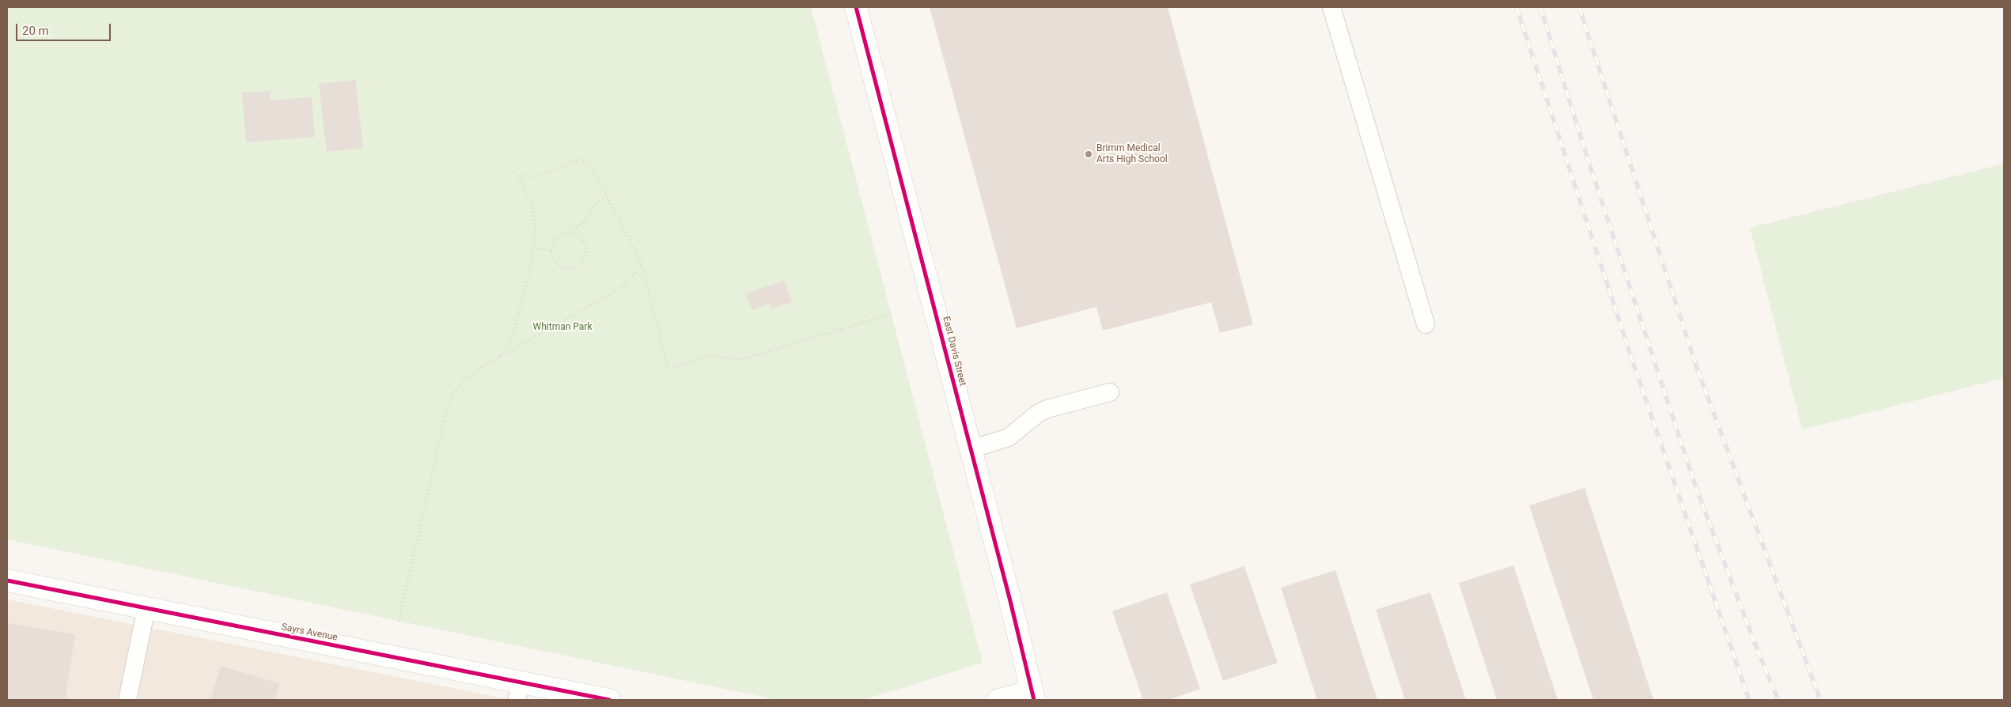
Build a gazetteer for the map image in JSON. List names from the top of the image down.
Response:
{
  "streets": {
    "street": ["East Davis Street", "Sayrs Avenue"]
  },
  "parks": ["Whitman Park"],
  "places": ["Brimm Medical Arts High School"],
  "scale_bar": "20 m"
}
